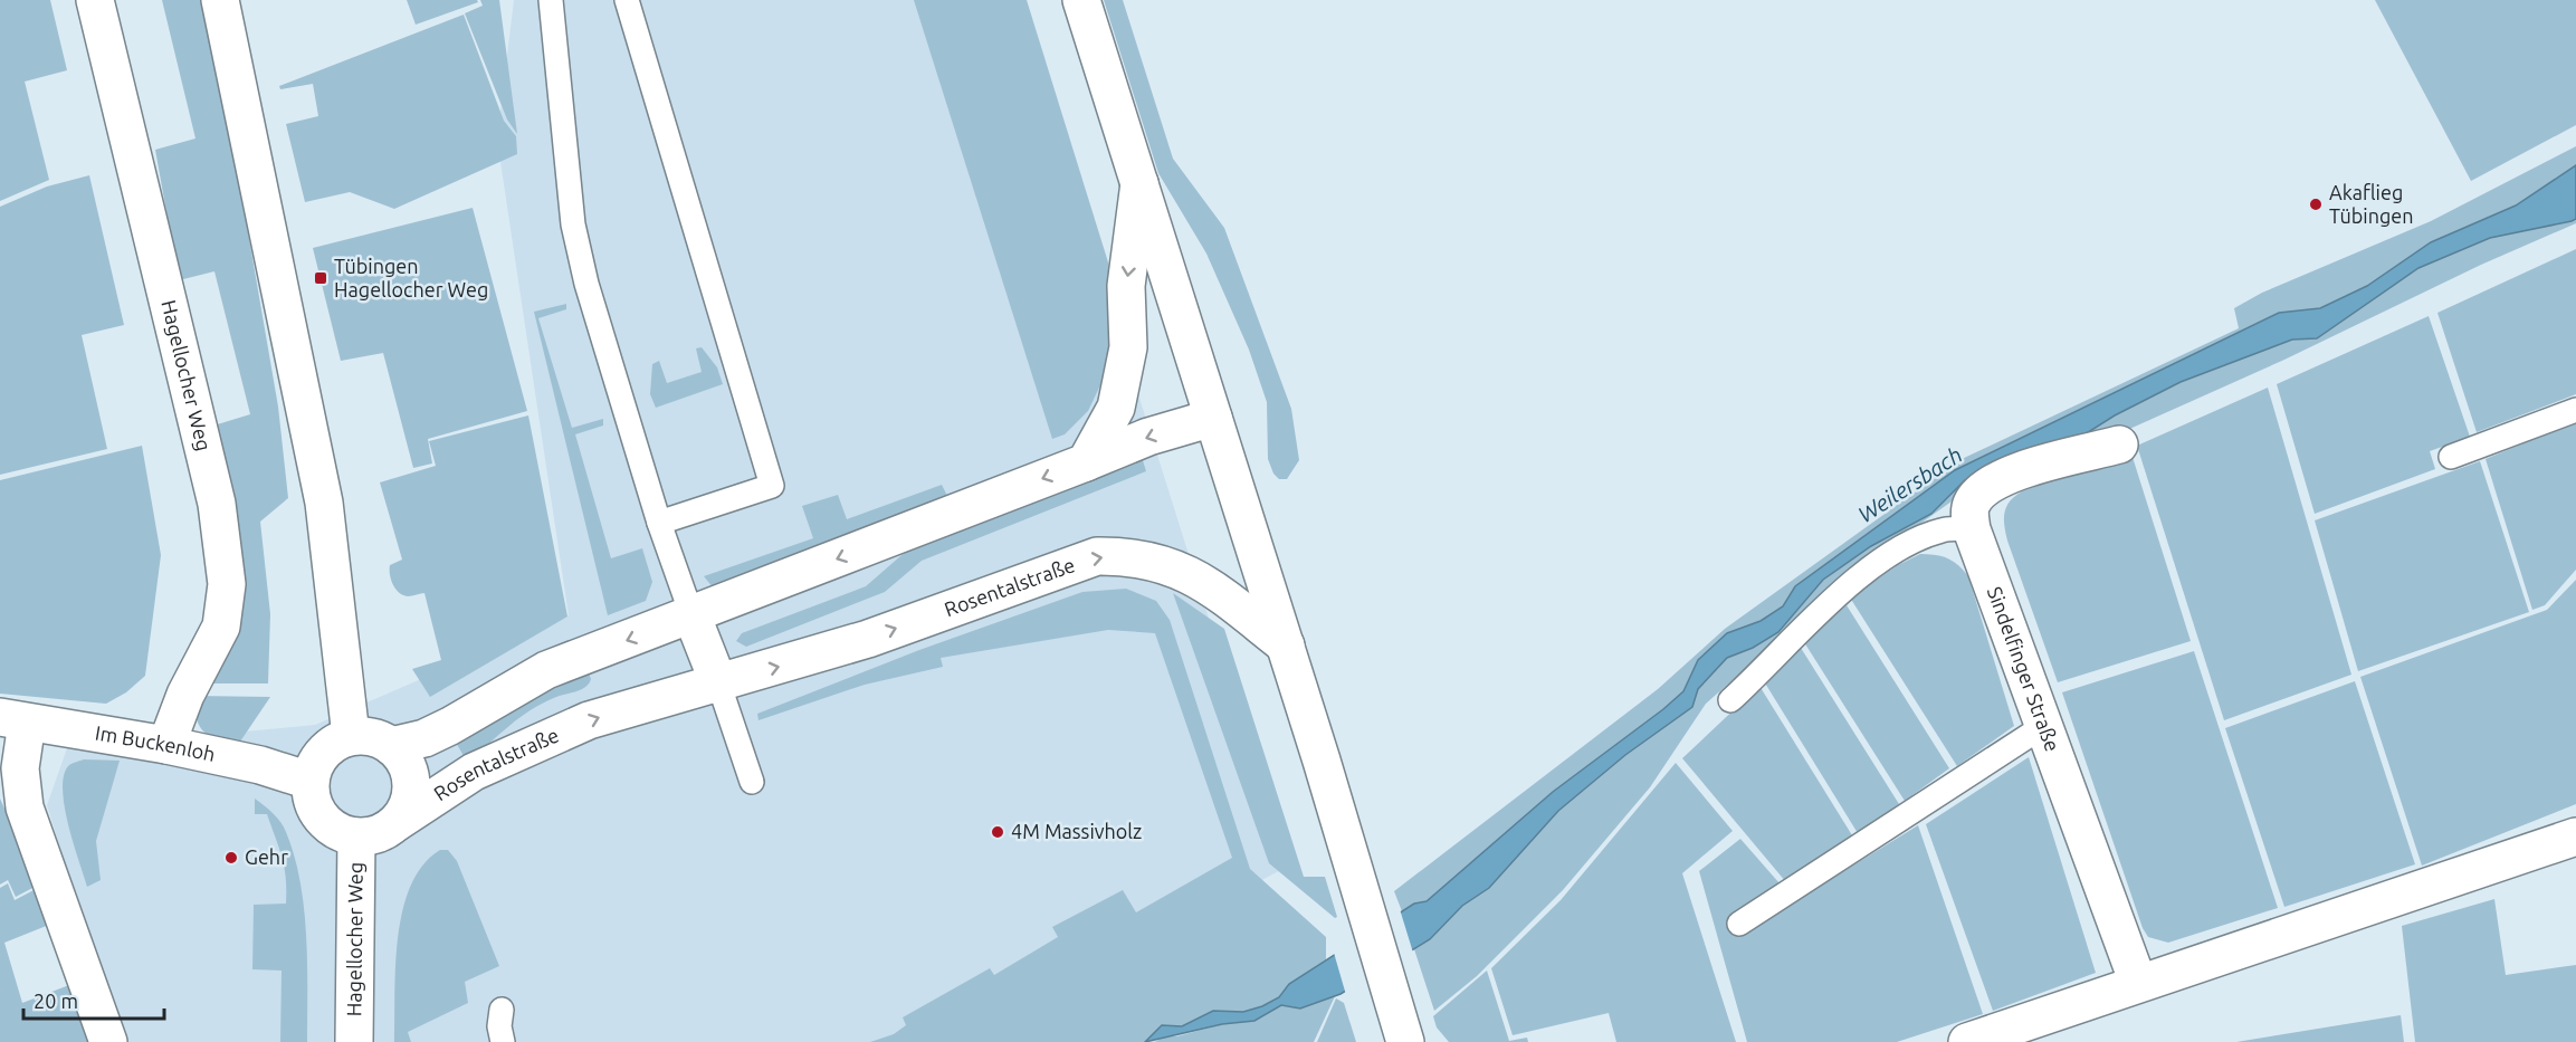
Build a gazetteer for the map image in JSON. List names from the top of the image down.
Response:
{
  "streets": {
    "street": [
      "Hagellocher Weg",
      "Rosentalstraße",
      "Sindelfinger Straße",
      "Im Buckenloh"
    ]
  },
  "crossings": [
    ["Hagellocher Weg", "Rosentalstraße"],
    ["Hagellocher Weg", "Im Buckenloh"],
    ["Rosentalstraße", "Im Buckenloh"]
  ],
  "water": ["Weilersbach"],
  "places": {
    "other": ["Akaflieg Tübingen", "4M Massivholz", "Gehr"],
    "transit": ["Tübingen Hagellocher Weg"]
  },
  "scale_bar": "20 m"
}
